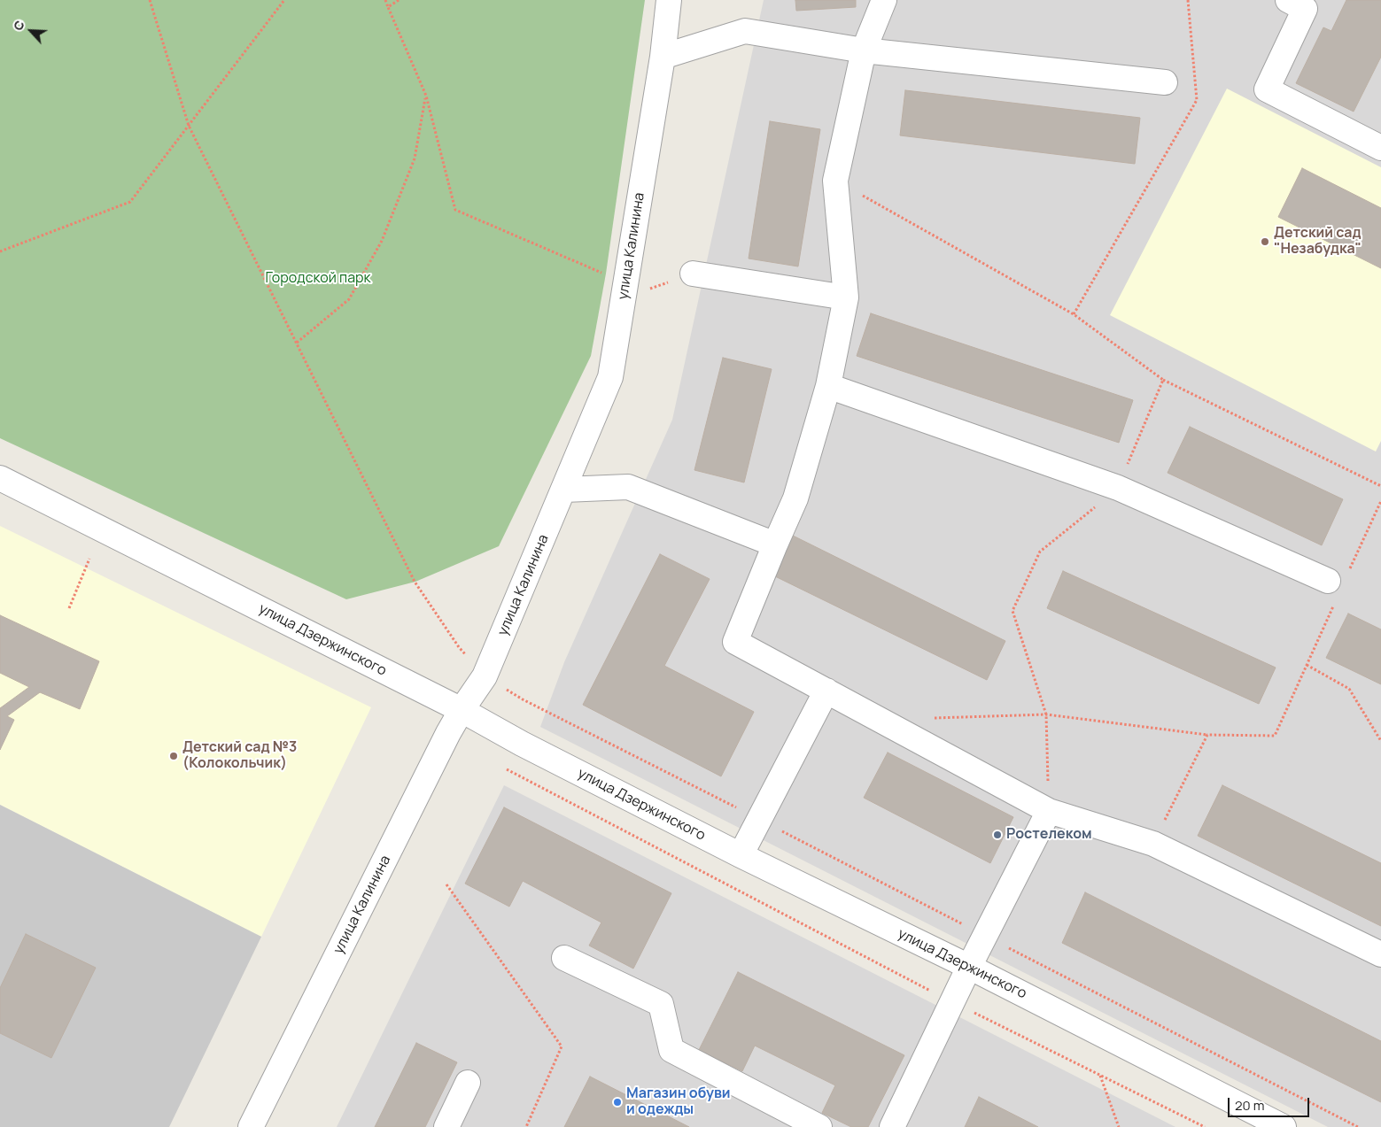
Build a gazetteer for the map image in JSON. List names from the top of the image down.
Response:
{
  "streets": {
    "street": ["улица Калинина", "улица Дзержинского"]
  },
  "crossings": [
    ["улица Калинина", "улица Дзержинского"]
  ],
  "parks": ["Городской парк"],
  "places": [
    "Детский сад \"Незабудка\"",
    "Детский сад №3 (Колокольчик)",
    "Ростелеком",
    "Магазин обуви и одежды"
  ],
  "scale_bar": "20 m",
  "north": "top left"
}
